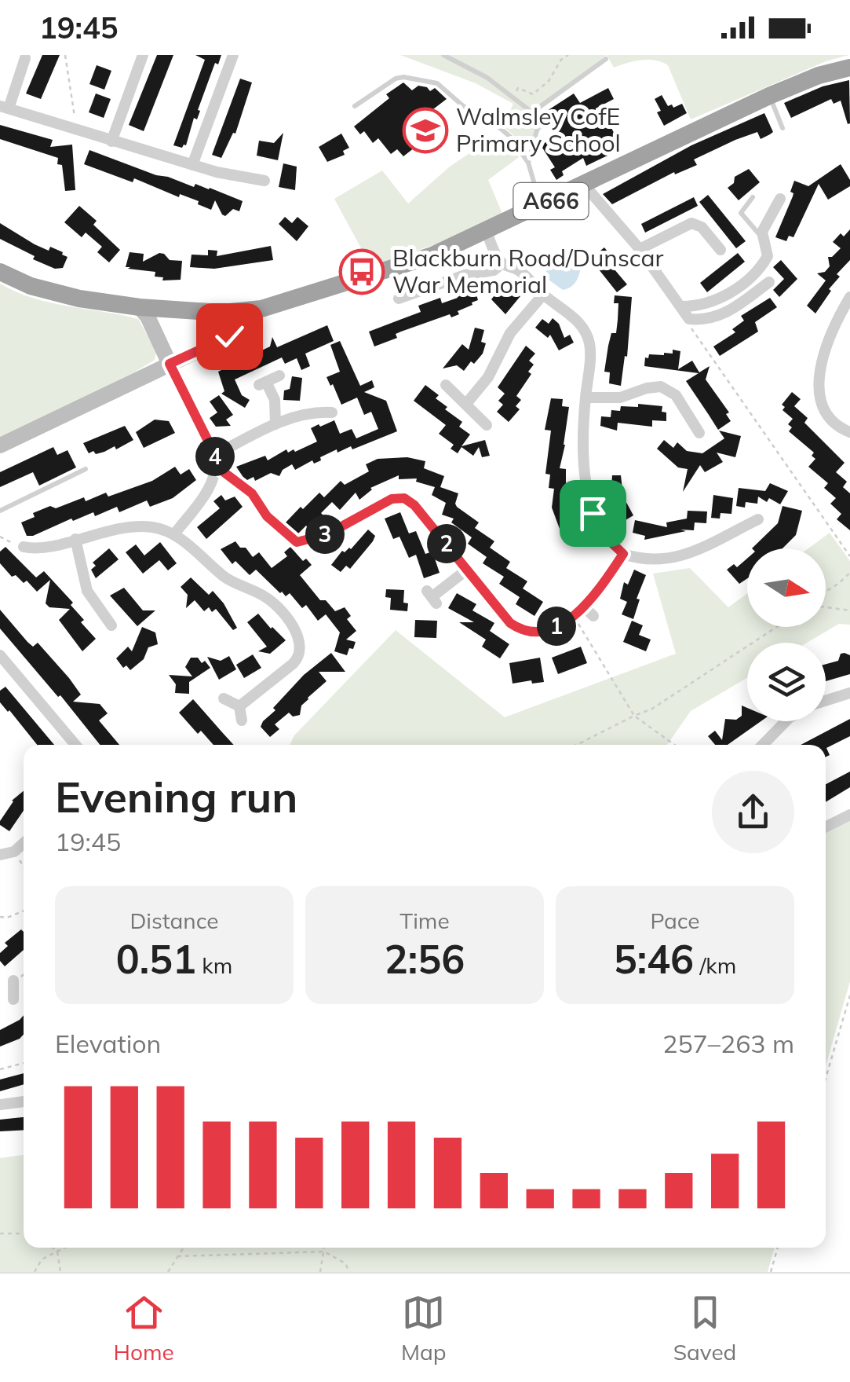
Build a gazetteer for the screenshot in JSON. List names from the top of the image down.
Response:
{
  "streets": {
    "highway": ["A666"]
  },
  "places": {
    "school or university": ["Walmsley CofE Primary School"],
    "bus stop": ["Blackburn Road/Dunscar War Memorial"]
  },
  "north": "right",
  "page": {
    "status": "19:45",
    "pins": [
      "4",
      "3",
      "2",
      "1"
    ],
    "heading": ["Evening run", "19:45"],
    "stats": [
      ["Distance", "0.51 km"],
      ["Time", "2:56"],
      ["Pace", "5:46 /km"]
    ],
    "chart": ["Elevation", "257–263 m"],
    "tabs": ["Home", "Map", "Saved"]
  }
}
